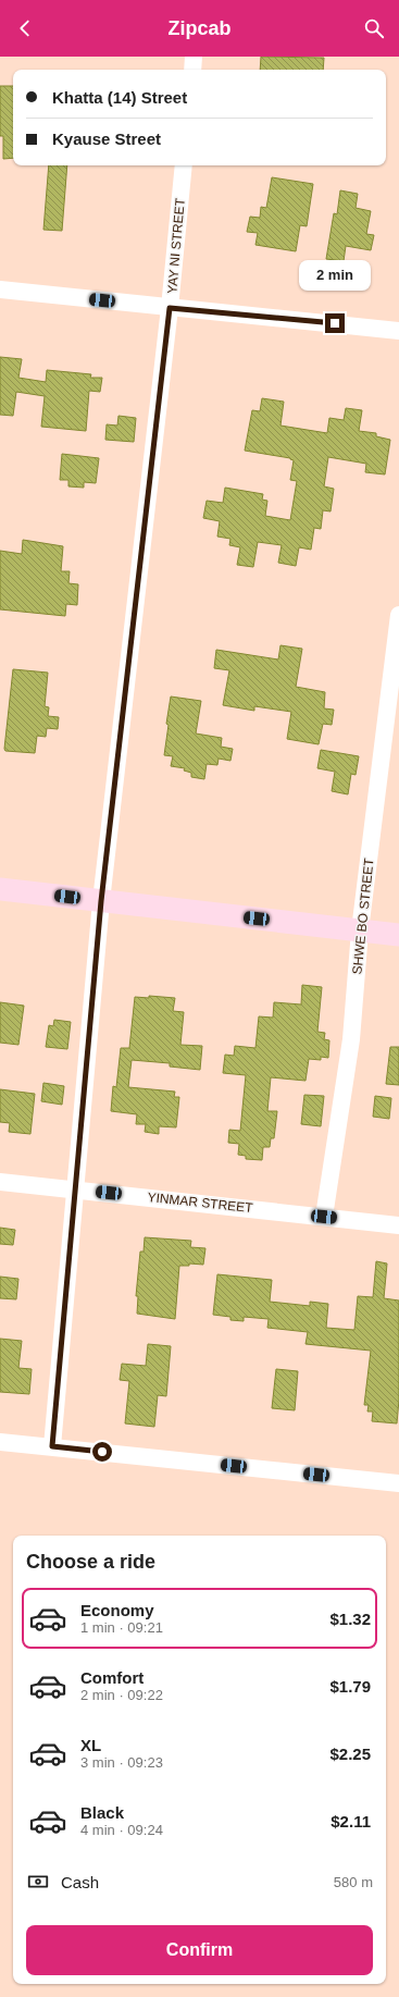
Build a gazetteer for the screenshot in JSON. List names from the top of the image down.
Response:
{
  "streets": {
    "street": ["YAY NI STREET", "SHWE BO STREET", "YINMAR STREET"]
  },
  "crossings": [
    ["YAY NI STREET", "YINMAR STREET"],
    ["SHWE BO STREET", "YINMAR STREET"]
  ],
  "page": {
    "header": "Zipcab",
    "banner": ["Khatta (14) Street", "Kyause Street"],
    "bubble": "2 min",
    "heading": "Choose a ride",
    "list": [
      {
        "name": "Economy",
        "note": "1 min · 09:21",
        "value": "$1.32"
      },
      {
        "name": "Comfort",
        "note": "2 min · 09:22",
        "value": "$1.79"
      },
      {
        "name": "XL",
        "note": "3 min · 09:23",
        "value": "$2.25"
      },
      {
        "name": "Black",
        "note": "4 min · 09:24",
        "value": "$2.11"
      }
    ],
    "pay": ["Cash", "580 m"],
    "buttons": "Confirm"
  }
}
